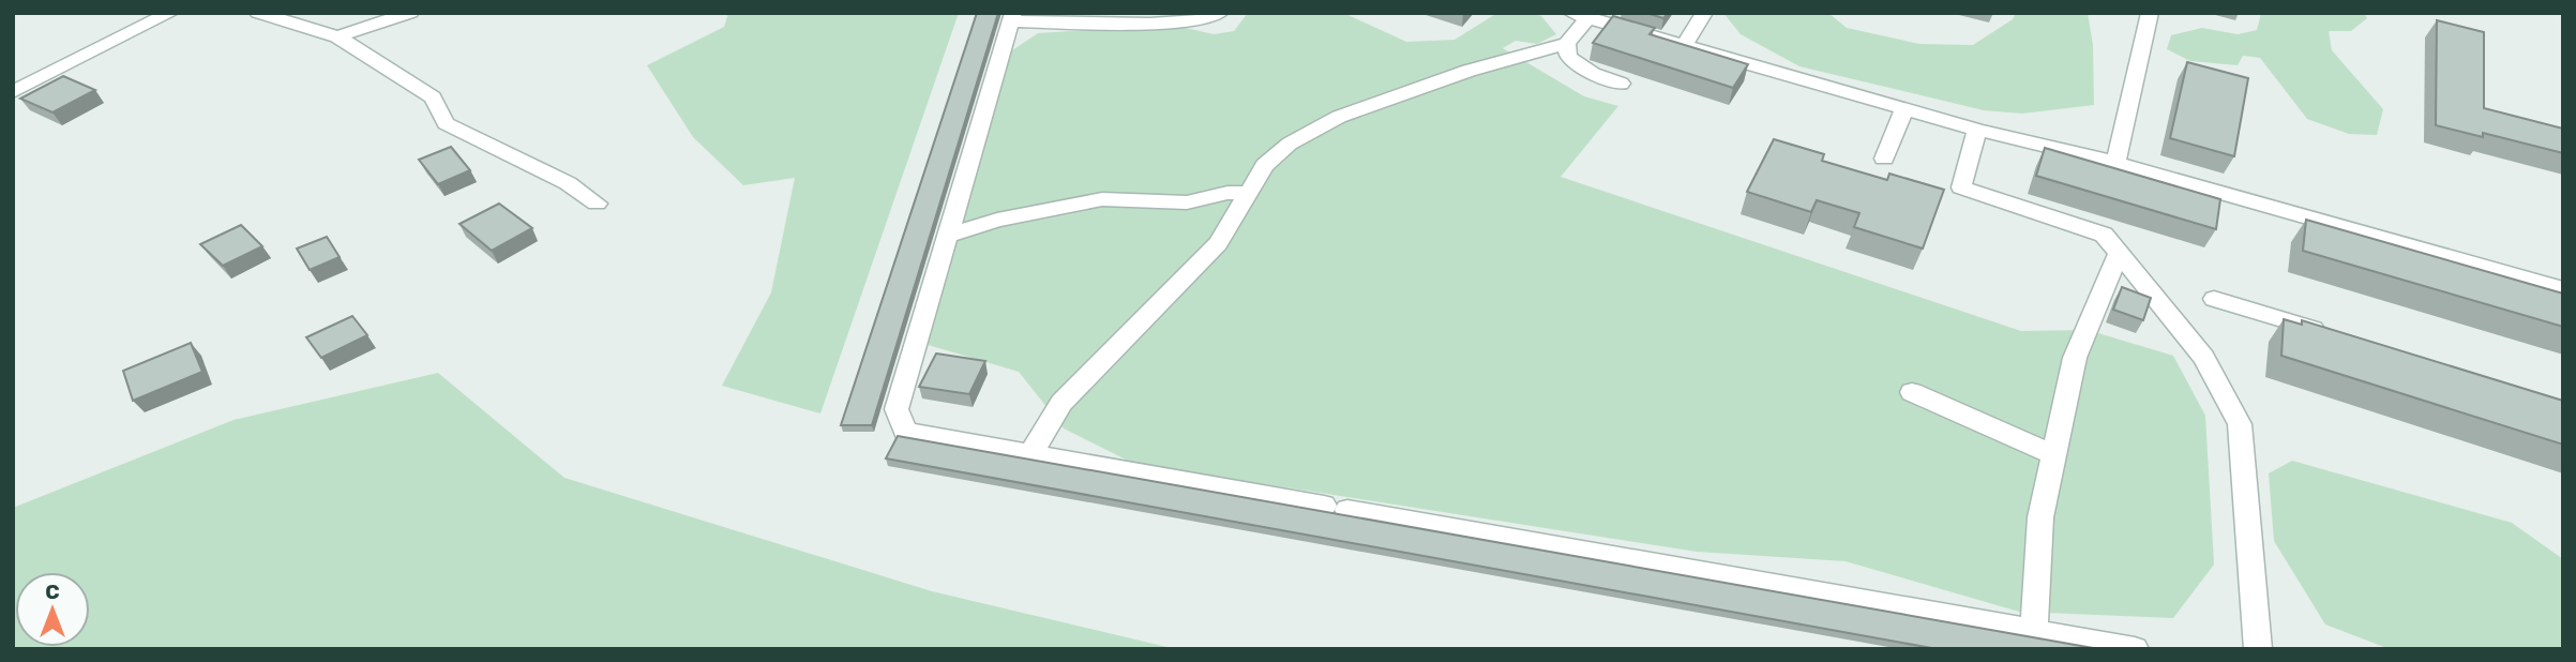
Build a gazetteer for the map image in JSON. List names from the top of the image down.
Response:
{
  "north": "top"
}
